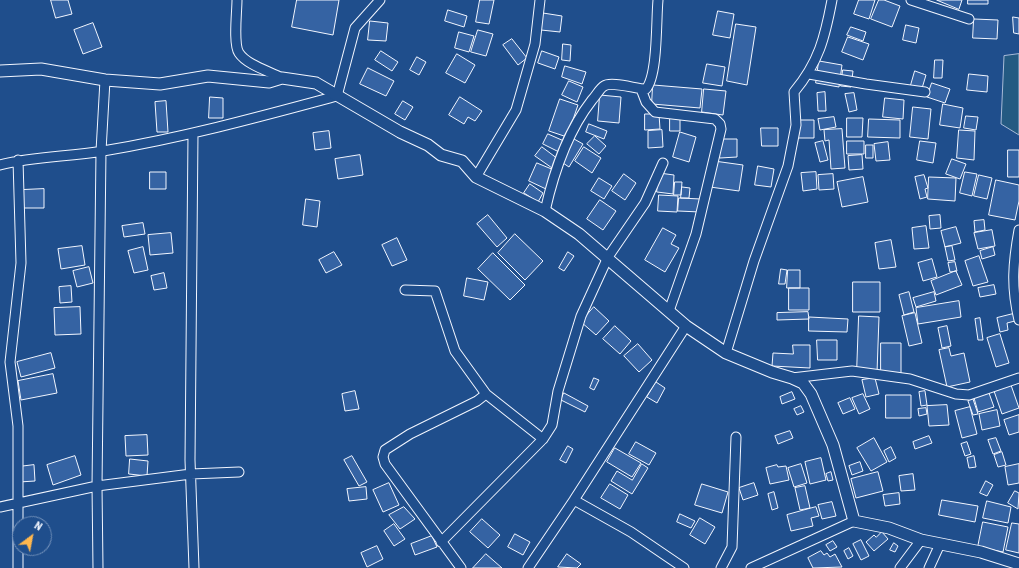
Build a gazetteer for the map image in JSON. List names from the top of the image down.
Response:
{
  "north": "top right"
}
